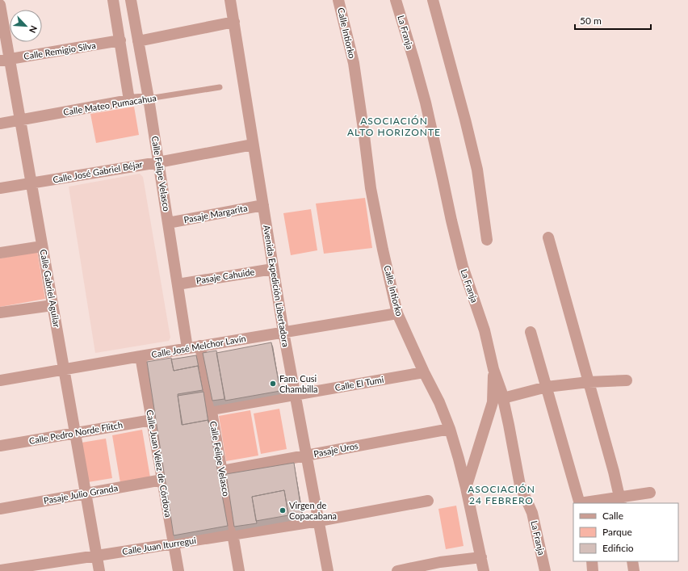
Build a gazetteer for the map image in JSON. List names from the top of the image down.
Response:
{
  "streets": {
    "street": [
      "La Franja",
      "Calle Intiorko",
      "Calle Remigio Silva",
      "Calle Mateo Pumacahua",
      "Calle José Gabriel Béjar",
      "Calle Felipe Velasco",
      "Pasaje Margarita",
      "Pasaje Cahuide",
      "Avenida Expedición Libertadora",
      "Calle Gabriel Aguilar",
      "Calle José Melchor Lavín",
      "Calle El Tumi",
      "Calle Pedro Norde Flitch",
      "Pasaje Uros",
      "Calle Juan Vélez de Córdova",
      "Pasaje Julio Granda",
      "Calle Juan Iturregui"
    ]
  },
  "crossings": [
    ["Calle Intiorko", "Calle José Melchor Lavín"],
    ["Calle Intiorko", "Calle El Tumi"],
    ["Calle Intiorko", "Pasaje Uros"],
    ["Calle Remigio Silva", "Calle Gabriel Aguilar"],
    ["Calle Mateo Pumacahua", "Calle Felipe Velasco"],
    ["Calle Mateo Pumacahua", "Calle Gabriel Aguilar"],
    ["Calle José Gabriel Béjar", "Calle Felipe Velasco"],
    ["Calle José Gabriel Béjar", "Avenida Expedición Libertadora"],
    ["Calle José Gabriel Béjar", "Calle Gabriel Aguilar"],
    ["Calle Felipe Velasco", "Pasaje Margarita"],
    ["Calle Felipe Velasco", "Pasaje Cahuide"],
    ["Calle Felipe Velasco", "Calle José Melchor Lavín"],
    ["Calle Felipe Velasco", "Calle El Tumi"],
    ["Calle Felipe Velasco", "Pasaje Uros"],
    ["Calle Felipe Velasco", "Calle Juan Iturregui"],
    ["Pasaje Margarita", "Avenida Expedición Libertadora"],
    ["Pasaje Cahuide", "Avenida Expedición Libertadora"],
    ["Avenida Expedición Libertadora", "Calle José Melchor Lavín"],
    ["Avenida Expedición Libertadora", "Calle El Tumi"],
    ["Avenida Expedición Libertadora", "Pasaje Uros"],
    ["Avenida Expedición Libertadora", "Calle Juan Iturregui"],
    ["Calle Gabriel Aguilar", "Calle José Melchor Lavín"],
    ["Calle Gabriel Aguilar", "Calle Pedro Norde Flitch"],
    ["Calle Gabriel Aguilar", "Pasaje Julio Granda"],
    ["Calle Gabriel Aguilar", "Calle Juan Iturregui"],
    ["Calle José Melchor Lavín", "Calle Juan Vélez de Córdova"],
    ["Calle Pedro Norde Flitch", "Calle Juan Vélez de Córdova"],
    ["Calle Juan Vélez de Córdova", "Pasaje Julio Granda"],
    ["Calle Juan Vélez de Córdova", "Calle Juan Iturregui"]
  ],
  "districts": ["ASOCIACIÓN ALTO HORIZONTE", "ASOCIACIÓN 24 FEBRERO"],
  "places": ["Fam. Cusi Chambilla", "Virgen de Copacabana"],
  "legend": ["Calle", "Parque", "Edificio"],
  "scale_bar": "50 m",
  "north": "bottom right"
}
